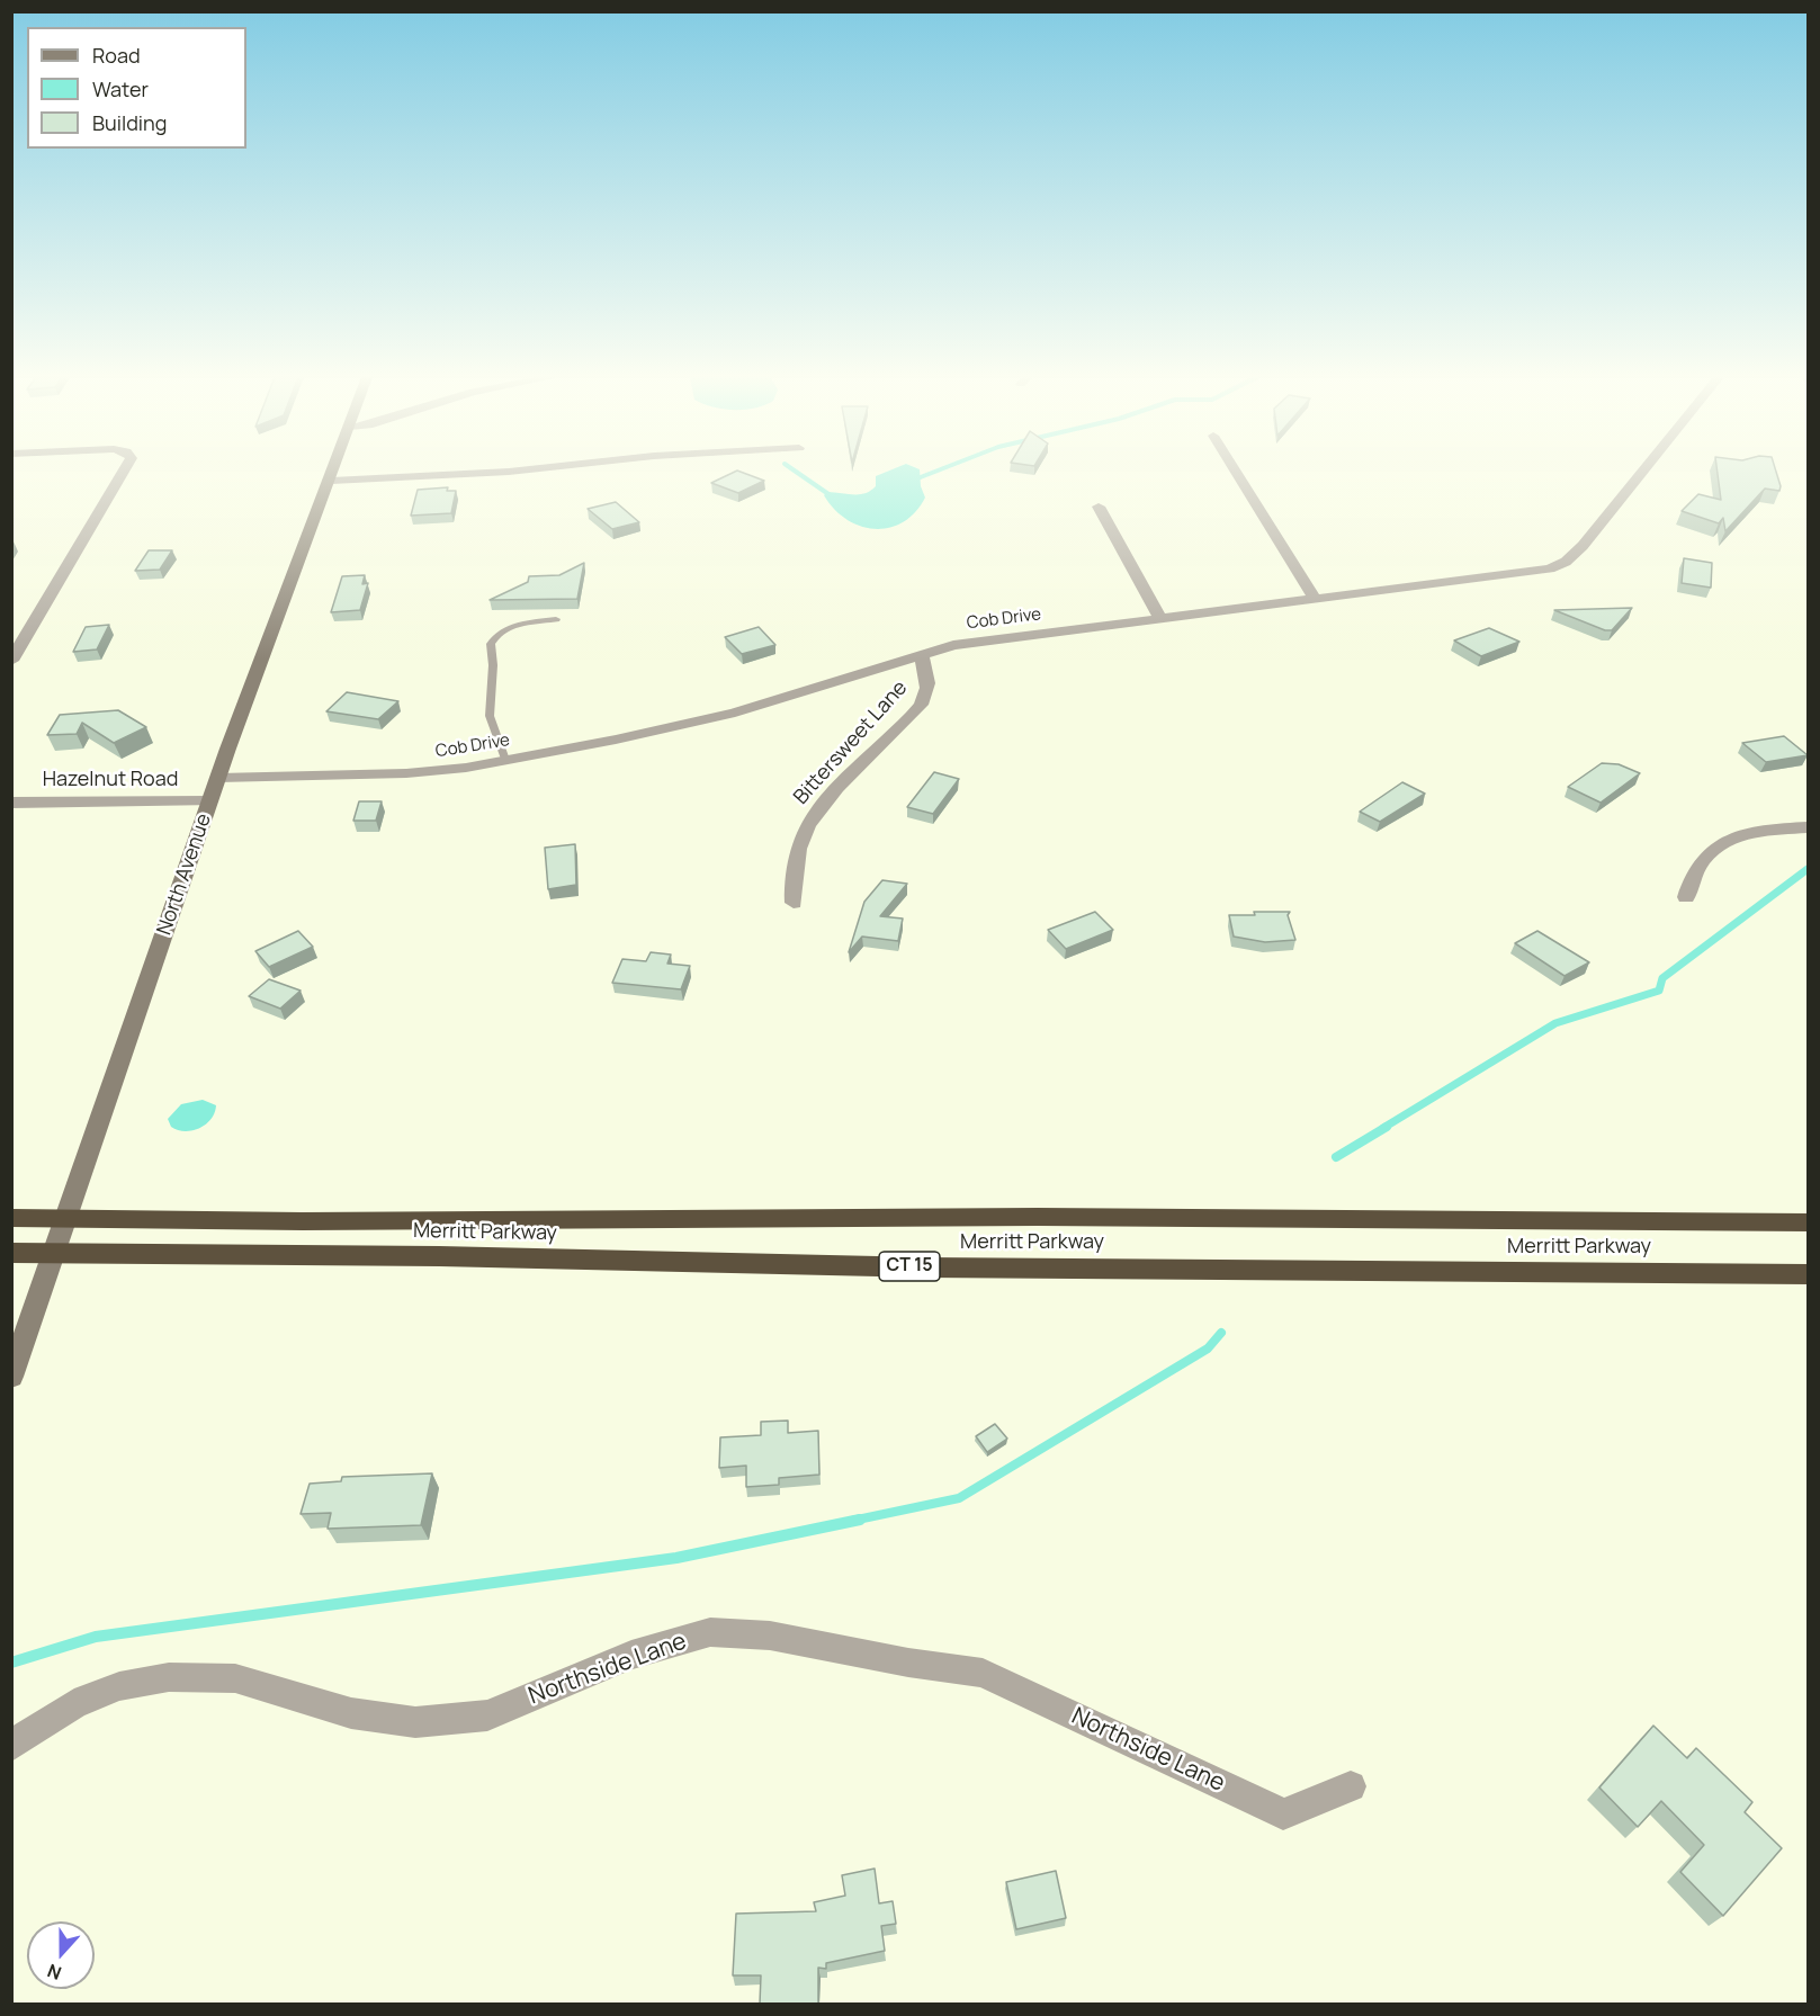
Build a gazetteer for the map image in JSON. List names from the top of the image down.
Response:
{
  "streets": {
    "highway": ["Merritt Parkway", "CT 15"],
    "street": [
      "Cob Drive",
      "Bittersweet Lane",
      "Hazelnut Road",
      "North Avenue",
      "Northside Lane"
    ]
  },
  "crossings": [
    ["Cob Drive", "Bittersweet Lane"],
    ["Cob Drive", "North Avenue"],
    ["Hazelnut Road", "North Avenue"]
  ],
  "legend": ["Road", "Water", "Building"],
  "north": "bottom"
}
